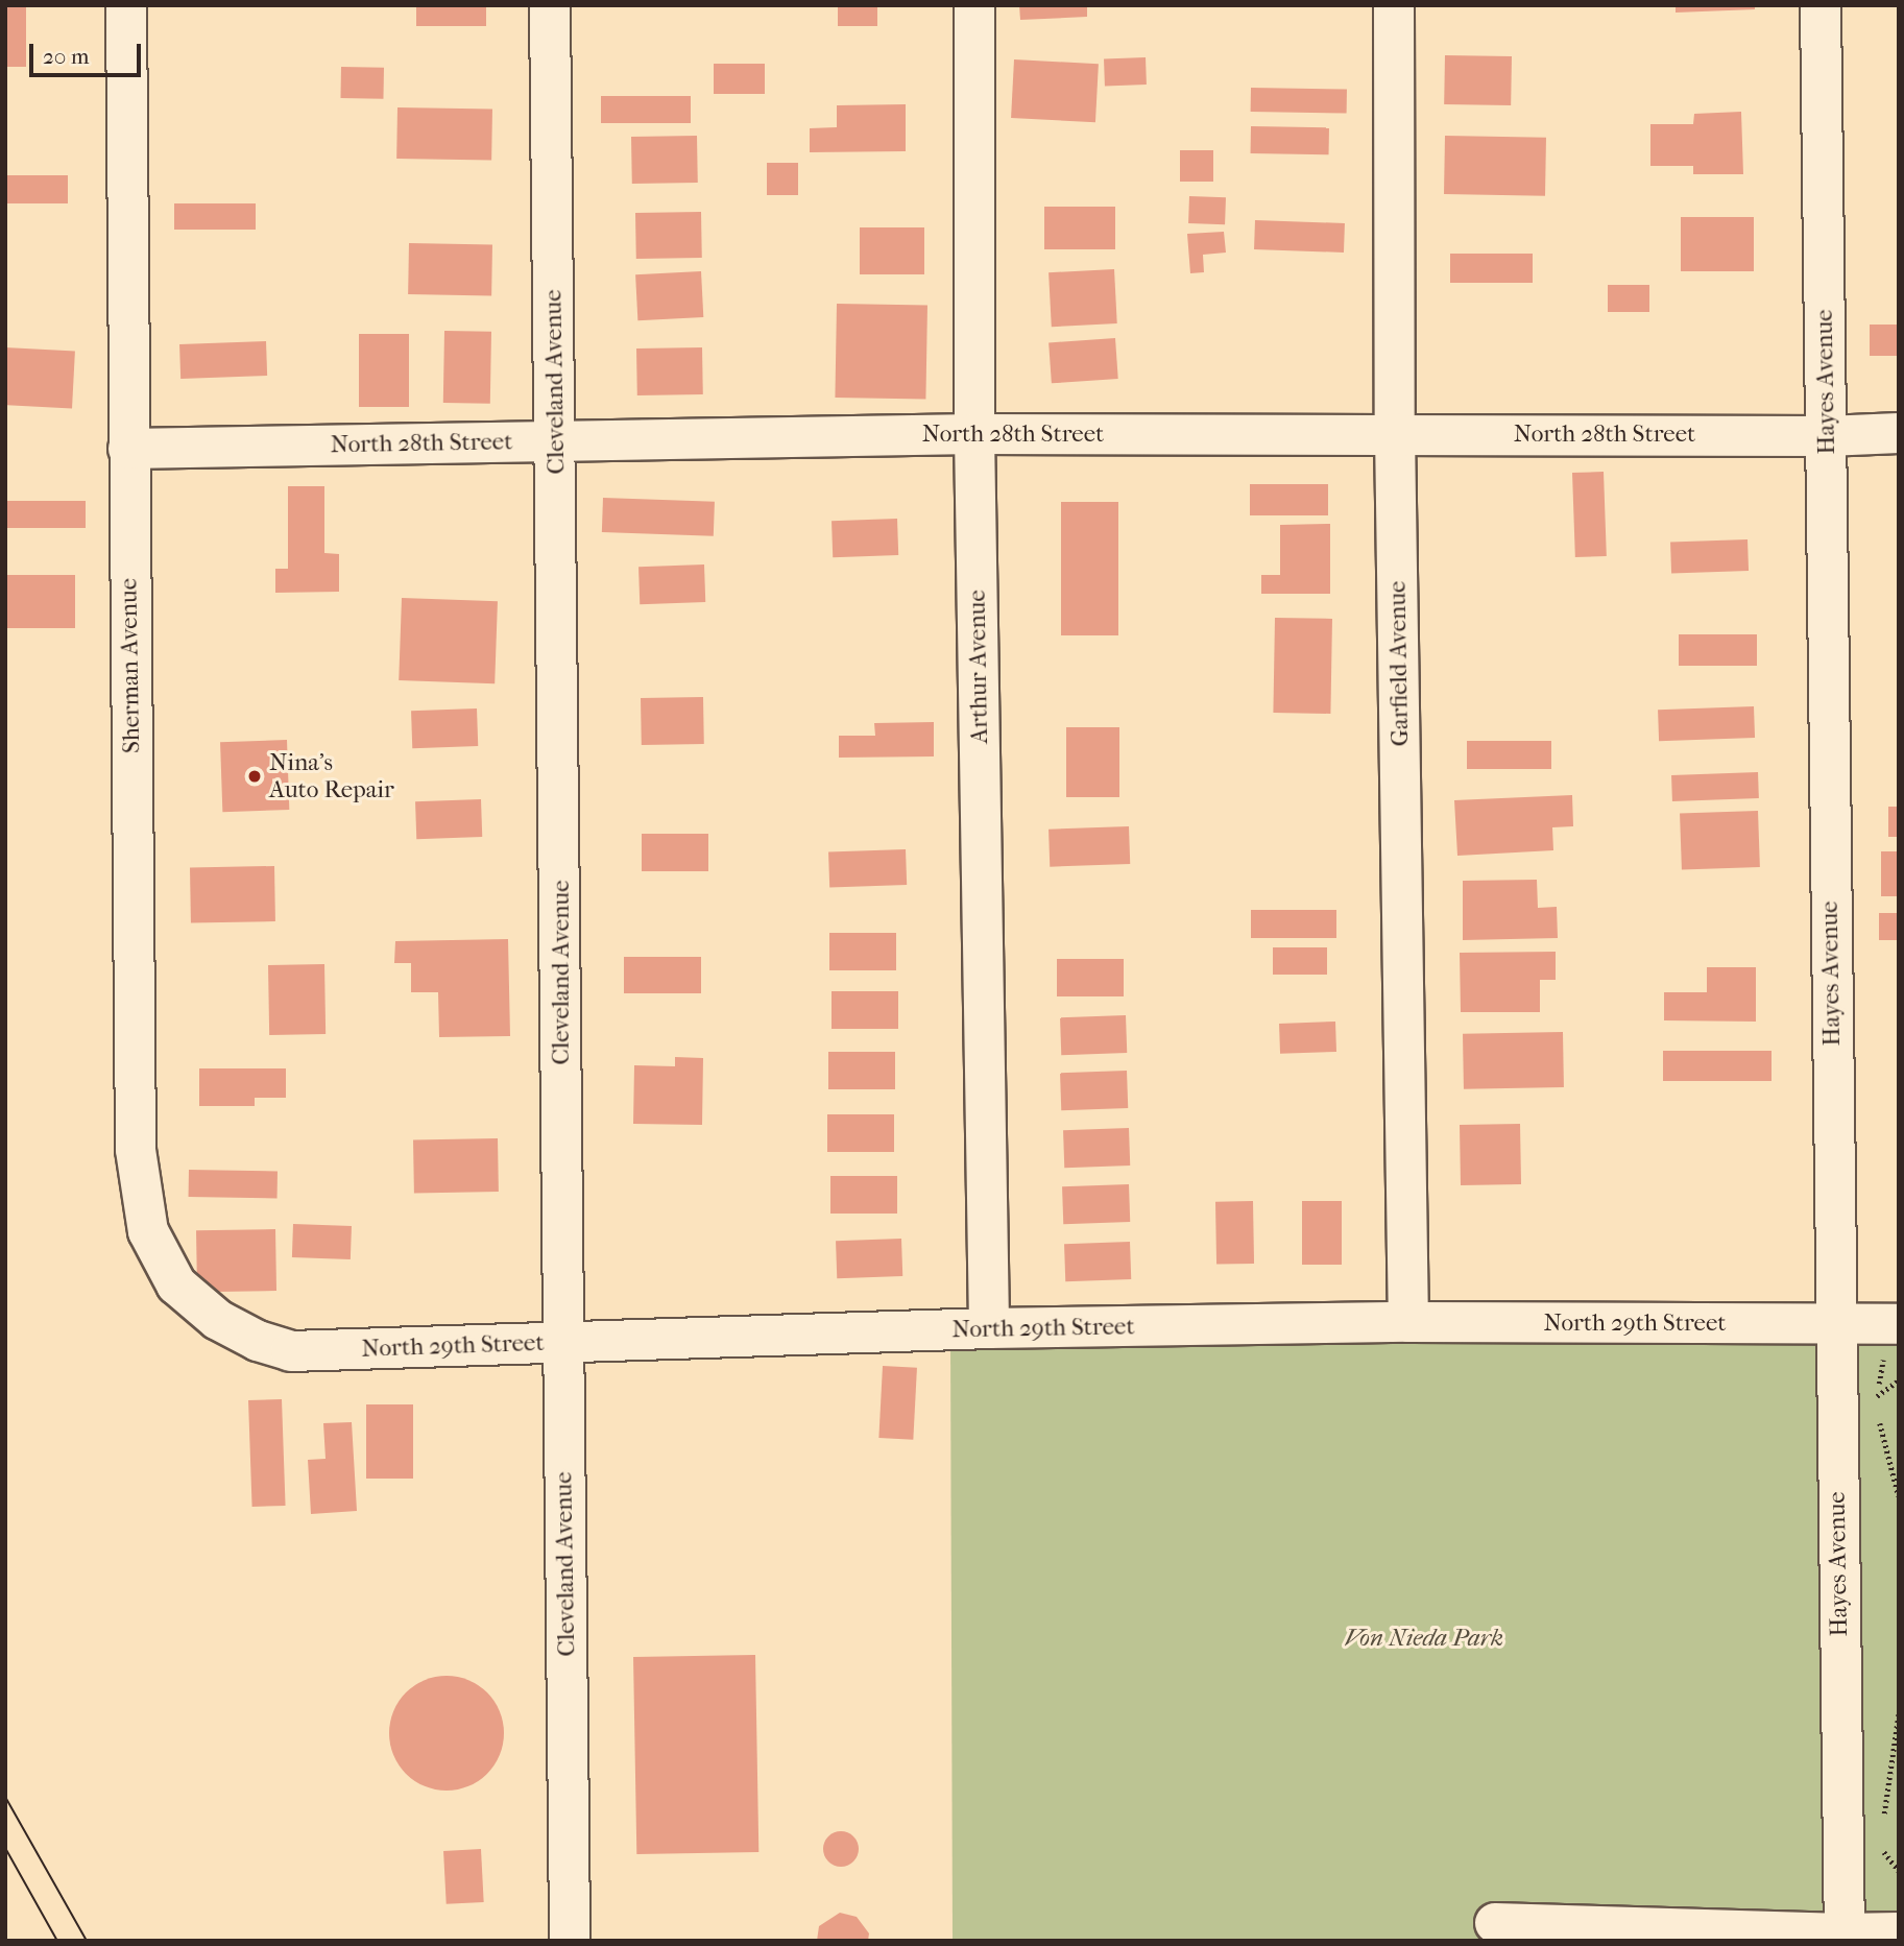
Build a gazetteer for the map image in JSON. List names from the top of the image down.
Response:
{
  "streets": {
    "street": [
      "Cleveland Avenue",
      "Hayes Avenue",
      "North 28th Street",
      "Garfield Avenue",
      "Sherman Avenue",
      "Arthur Avenue",
      "North 29th Street"
    ]
  },
  "crossings": [
    ["Cleveland Avenue", "North 28th Street"],
    ["Cleveland Avenue", "North 29th Street"],
    ["Hayes Avenue", "North 28th Street"],
    ["Hayes Avenue", "North 29th Street"],
    ["North 28th Street", "Garfield Avenue"],
    ["North 28th Street", "Sherman Avenue"],
    ["North 28th Street", "Arthur Avenue"],
    ["Garfield Avenue", "North 29th Street"],
    ["Sherman Avenue", "North 29th Street"],
    ["Arthur Avenue", "North 29th Street"]
  ],
  "parks": ["Von Nieda Park"],
  "places": ["Nina's Auto Repair"],
  "scale_bar": "20 m"
}
